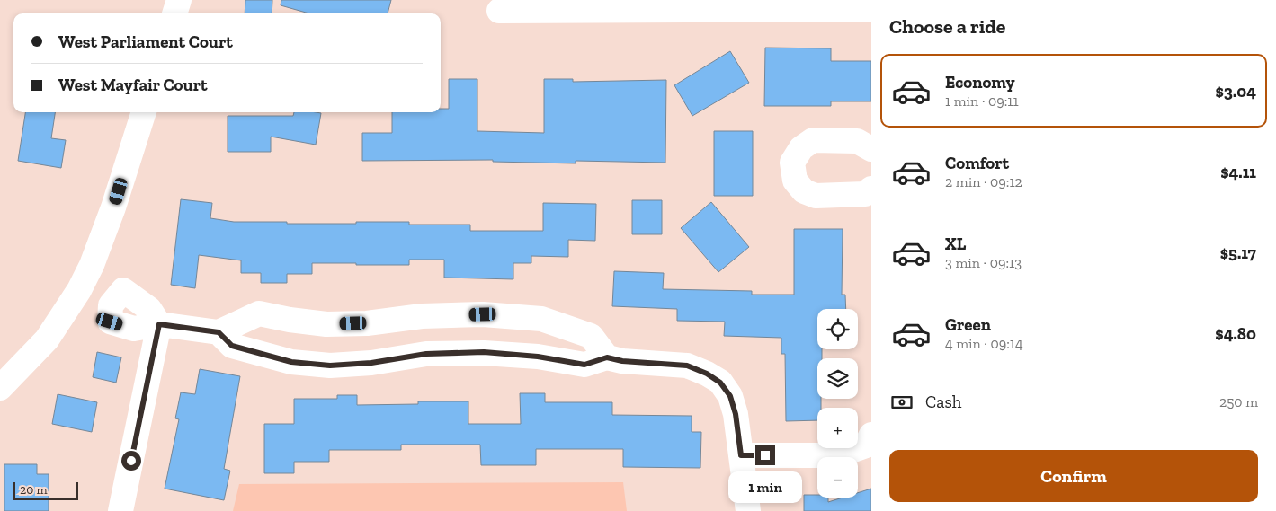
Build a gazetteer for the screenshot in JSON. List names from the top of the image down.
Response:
{
  "scale_bar": "20 m",
  "page": {
    "heading": "Choose a ride",
    "banner": ["West Parliament Court", "West Mayfair Court"],
    "list": [
      {
        "name": "Economy",
        "note": "1 min · 09:11",
        "value": "$3.04"
      },
      {
        "name": "Comfort",
        "note": "2 min · 09:12",
        "value": "$4.11"
      },
      {
        "name": "XL",
        "note": "3 min · 09:13",
        "value": "$5.17"
      },
      {
        "name": "Green",
        "note": "4 min · 09:14",
        "value": "$4.80"
      }
    ],
    "map_buttons": ["+", "−"],
    "pay": ["Cash", "250 m"],
    "buttons": "Confirm",
    "bubble": "1 min",
    "scale": "20 m"
  }
}
